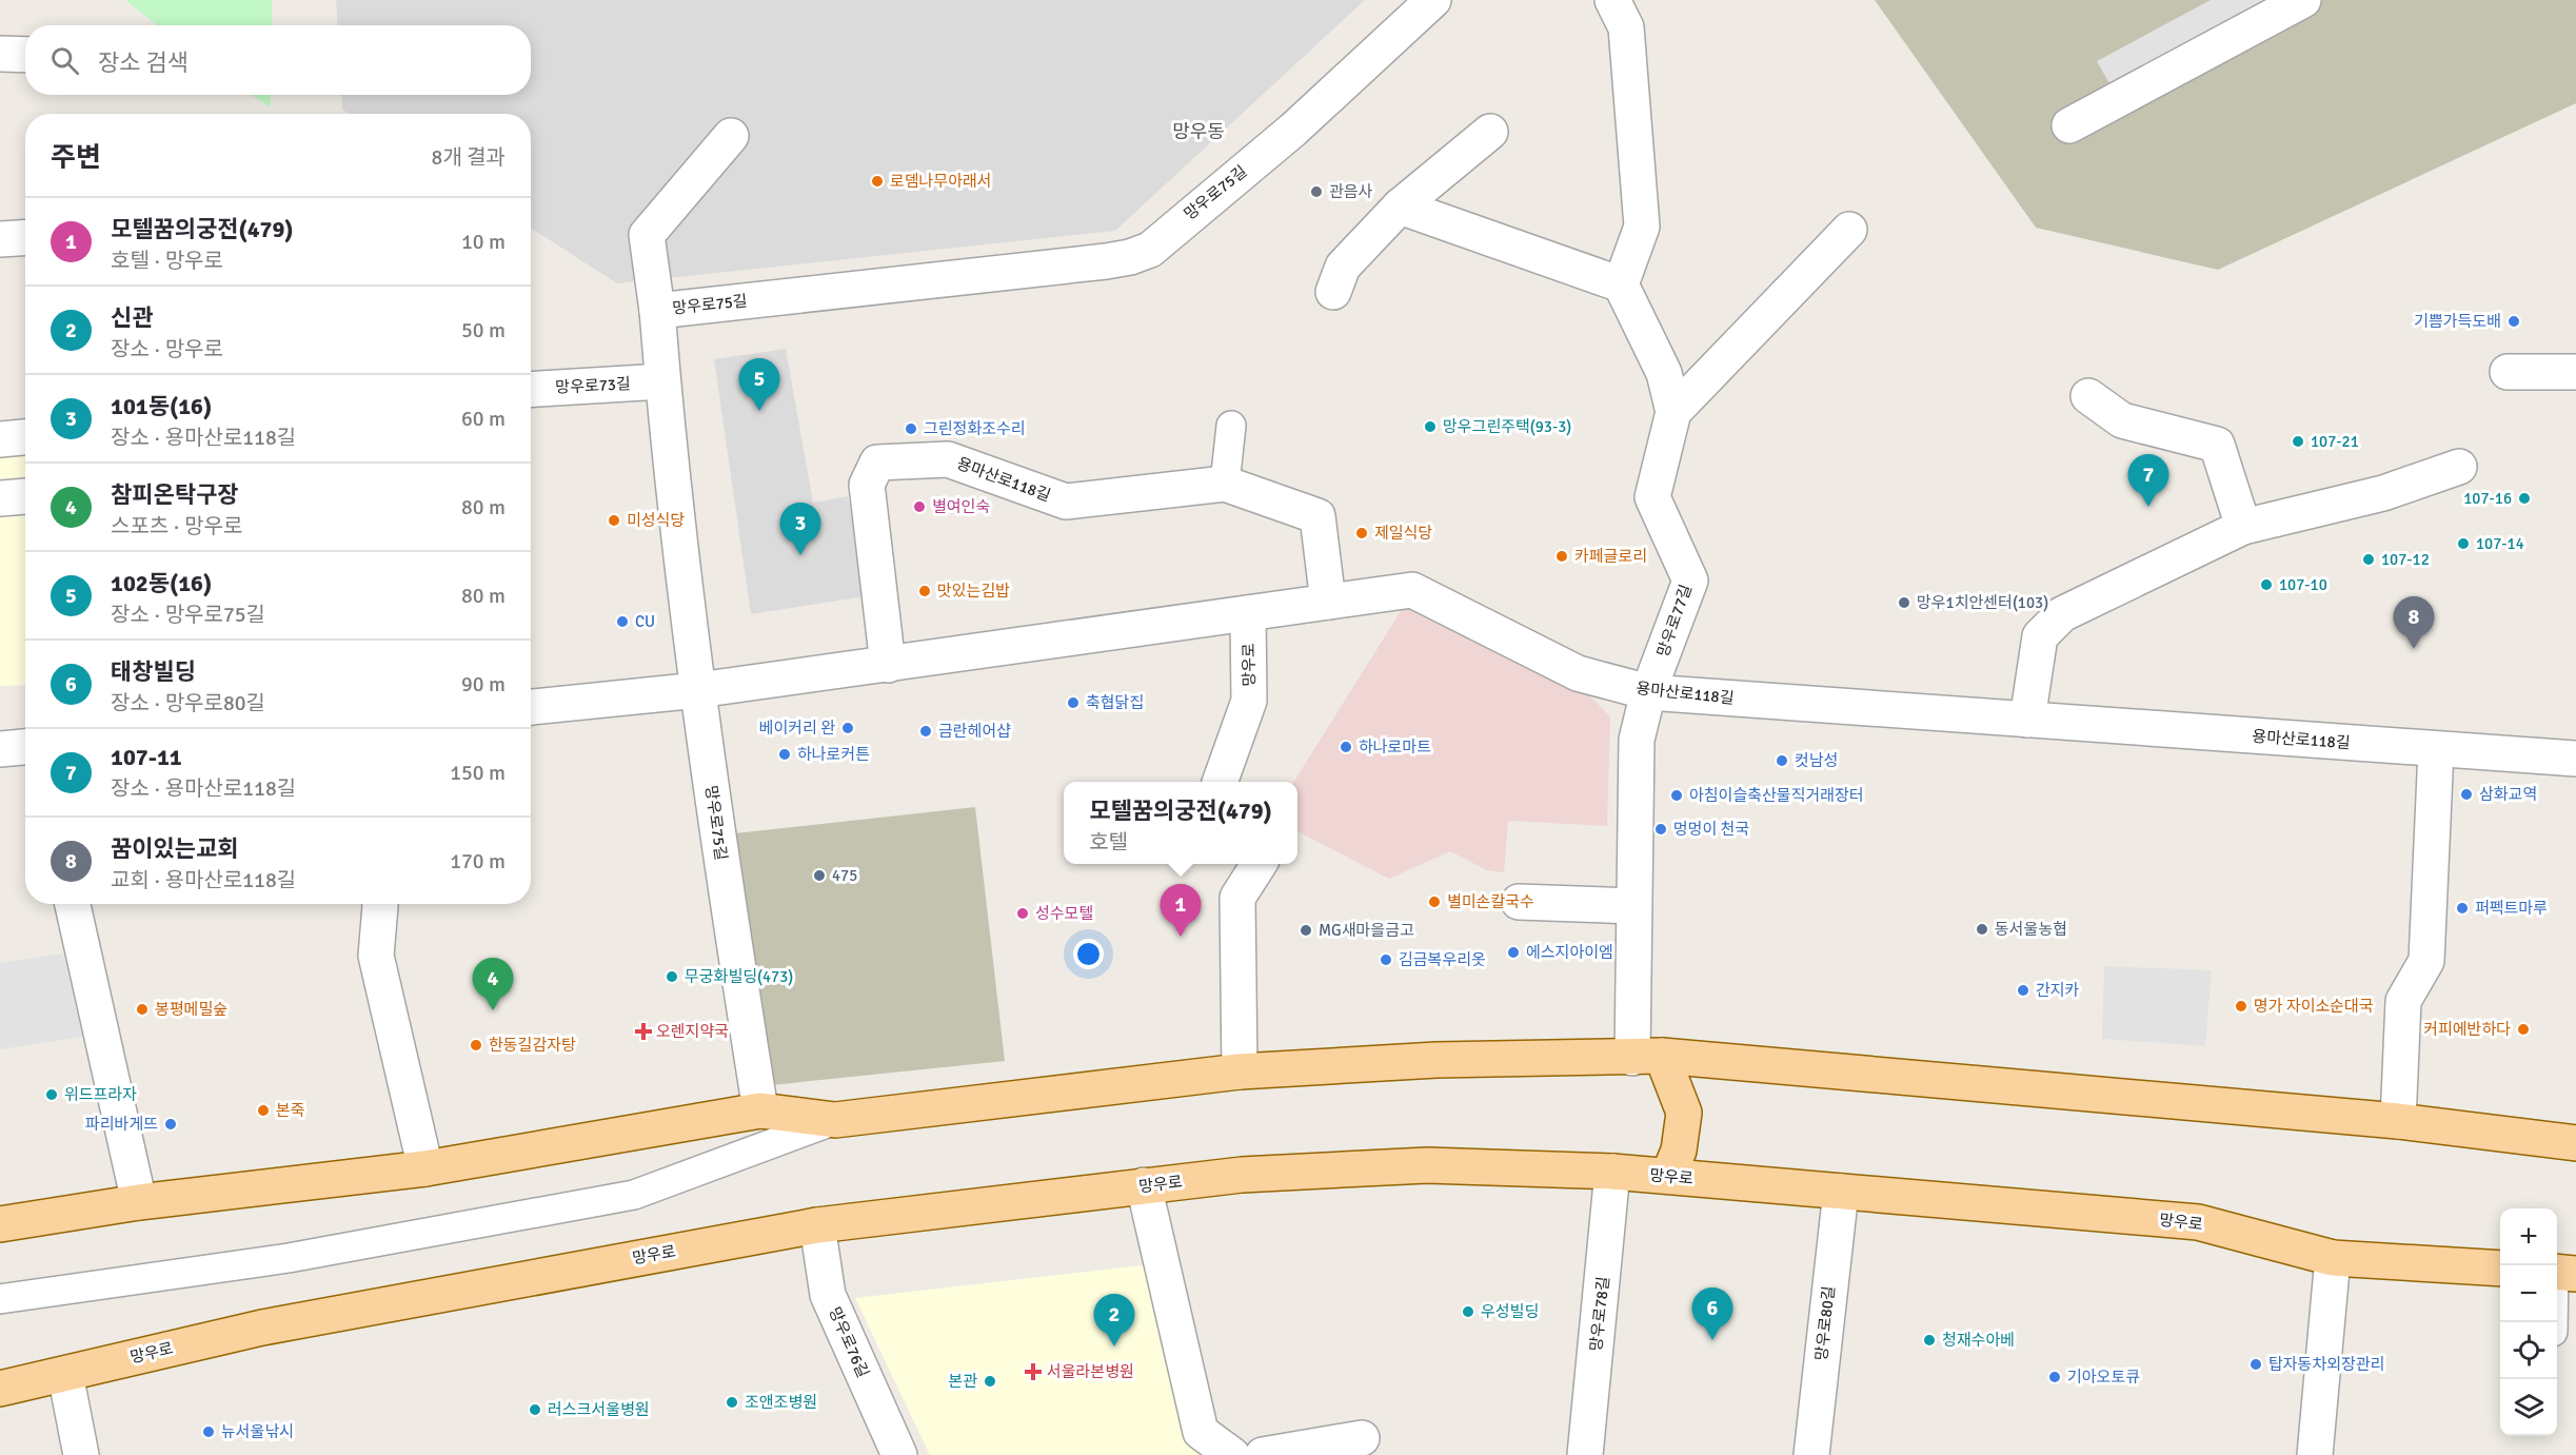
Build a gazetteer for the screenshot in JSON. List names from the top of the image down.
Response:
{
  "streets": {
    "main road": ["망우로"],
    "street": [
      "망우로75길",
      "망우로73길",
      "용마산로118길",
      "망우로77길",
      "망우로78길",
      "망우로80길",
      "망우로76길"
    ]
  },
  "crossings": [
    ["망우로75길", "망우로73길"],
    ["망우로75길", "용마산로118길"],
    ["용마산로118길", "망우로77길"],
    ["용마산로118길", "망우로"],
    ["망우로", "망우로78길"],
    ["망우로", "망우로80길"],
    ["망우로", "망우로76길"]
  ],
  "districts": ["망우동"],
  "places": {
    "other": [
      "로뎀나무아래서",
      "관음사",
      "기쁨가득도배",
      "망우그린주택(93-3)",
      "그린정화조수리",
      "107-21",
      "107-16",
      "별여인숙",
      "미성식당",
      "제일식당",
      "107-14",
      "카페글로리",
      "107-12",
      "107-10",
      "맛있는김밥",
      "망우1치안센터(103)",
      "CU",
      "축협닭집",
      "베이커리 완",
      "금란헤어샵",
      "하나로마트",
      "하나로커튼",
      "컷남성",
      "삼화교역",
      "아침이슬축산물직거래장터",
      "멍멍이 천국",
      "475",
      "별미손칼국수",
      "퍼펙트마루",
      "성수모텔",
      "동서울농협",
      "MG새마을금고",
      "에스지아이엠",
      "김금복우리옷",
      "무궁화빌딩(473)",
      "간지카",
      "명가 자이소순대국",
      "봉평메밀숲",
      "커피에반하다",
      "한동길감자탕",
      "위드프라자",
      "본죽",
      "파리바게뜨",
      "우성빌딩",
      "청재수아베",
      "탑자동차외장관리",
      "기아오토큐",
      "본관",
      "조앤조병원",
      "러스크서울병원",
      "뉴서울낚시"
    ],
    "health": ["오렌지약국", "서울라본병원"]
  },
  "page": {
    "search": "장소 검색",
    "heading": ["주변", "8개 결과"],
    "list": [
      {
        "mark": "1",
        "name": "모텔꿈의궁전(479)",
        "note": "호텔 · 망우로",
        "value": "10 m"
      },
      {
        "mark": "2",
        "name": "신관",
        "note": "장소 · 망우로",
        "value": "50 m"
      },
      {
        "mark": "3",
        "name": "101동(16)",
        "note": "장소 · 용마산로118길",
        "value": "60 m"
      },
      {
        "mark": "4",
        "name": "참피온탁구장",
        "note": "스포츠 · 망우로",
        "value": "80 m"
      },
      {
        "mark": "5",
        "name": "102동(16)",
        "note": "장소 · 망우로75길",
        "value": "80 m"
      },
      {
        "mark": "6",
        "name": "태창빌딩",
        "note": "장소 · 망우로80길",
        "value": "90 m"
      },
      {
        "mark": "7",
        "name": "107-11",
        "note": "장소 · 용마산로118길",
        "value": "150 m"
      },
      {
        "mark": "8",
        "name": "꿈이있는교회",
        "note": "교회 · 용마산로118길",
        "value": "170 m"
      }
    ],
    "pins": [
      "5",
      "7",
      "3",
      "8",
      "1",
      "4",
      "6",
      "2"
    ],
    "popup": ["모텔꿈의궁전(479)", "호텔"],
    "map_buttons": ["+", "−"]
  }
}
